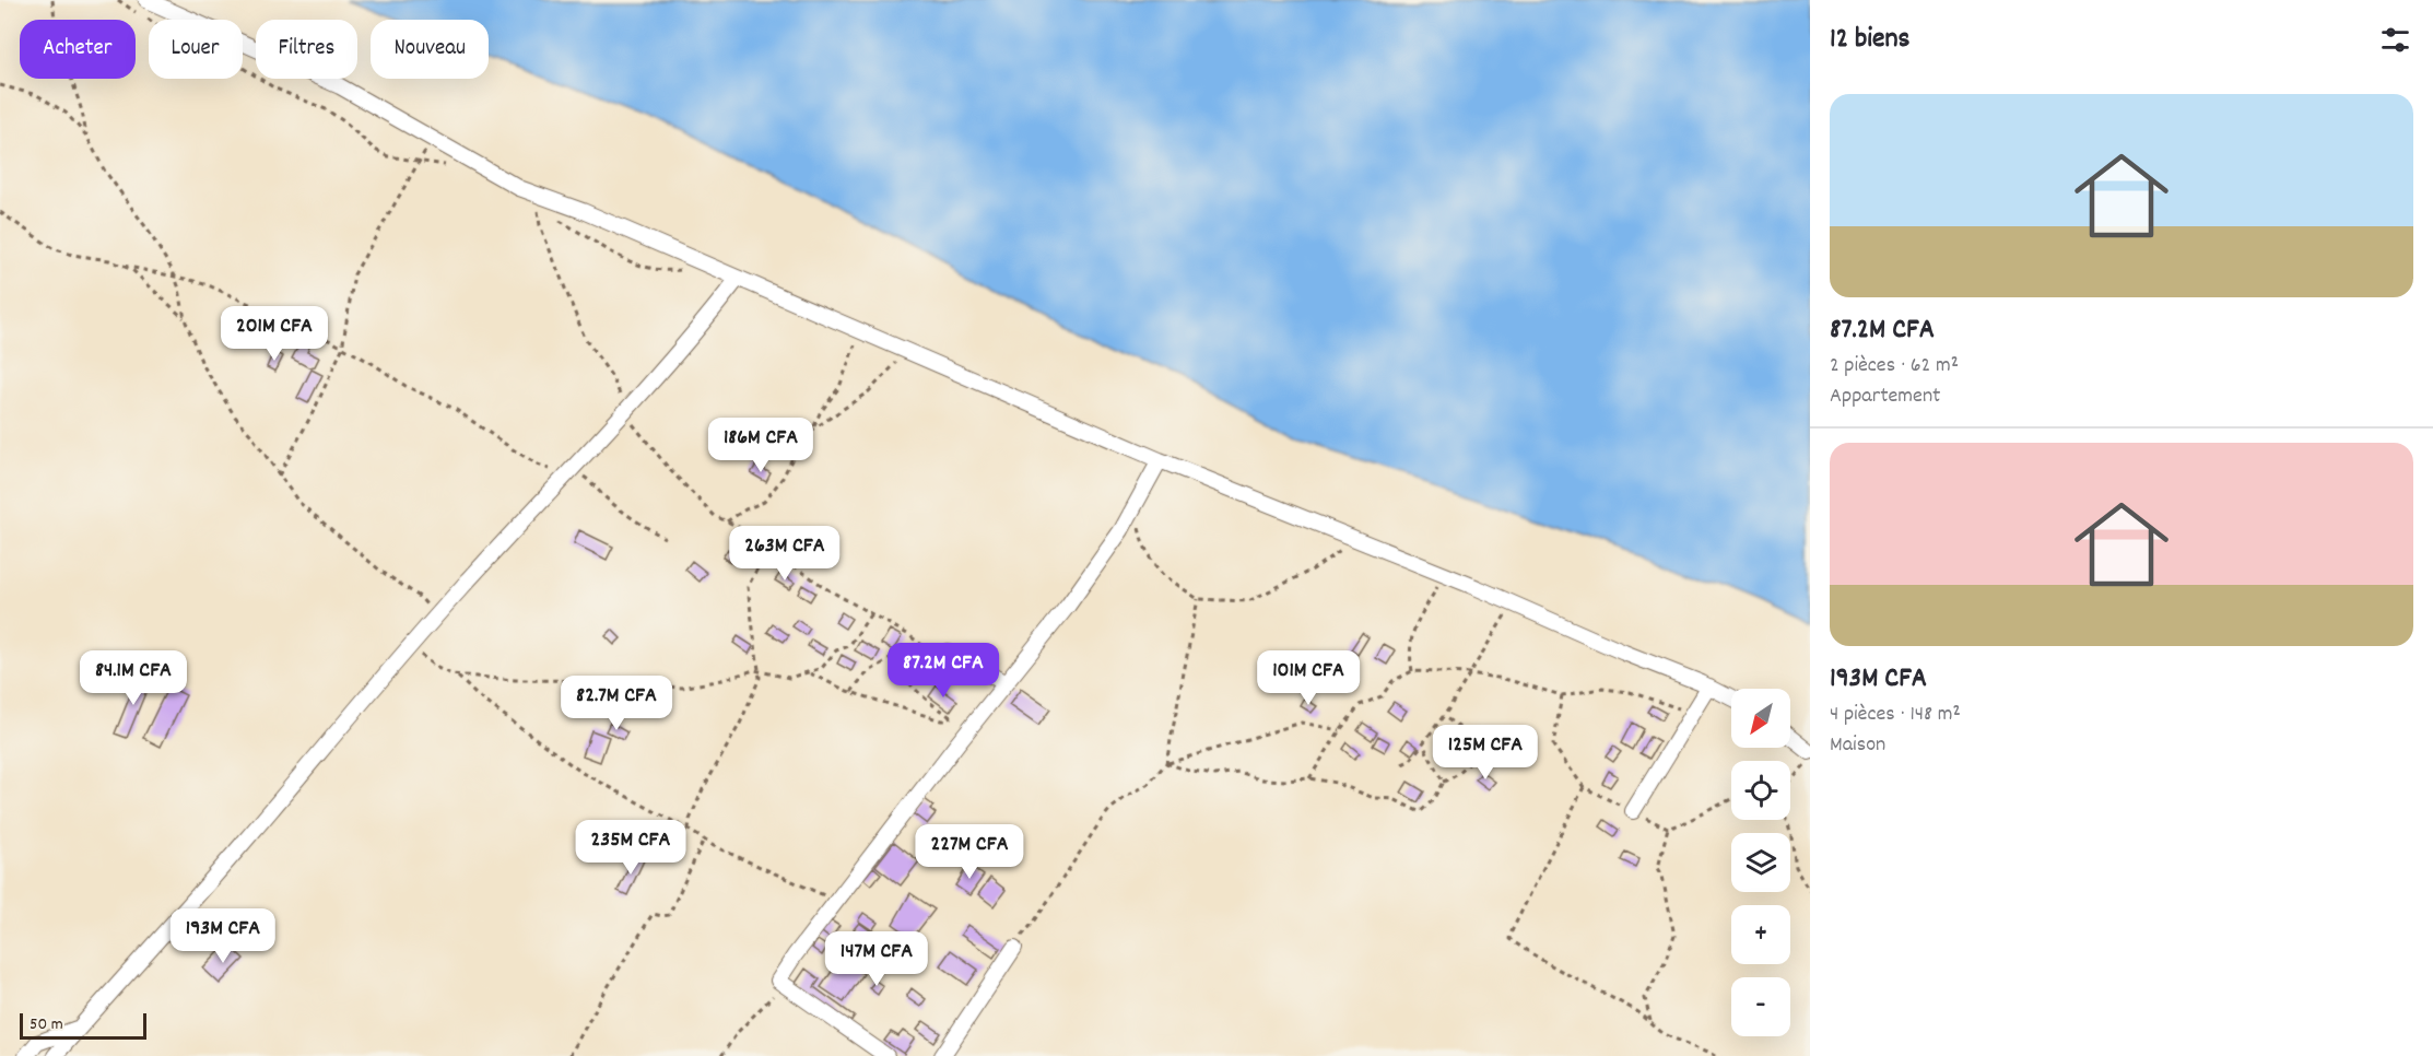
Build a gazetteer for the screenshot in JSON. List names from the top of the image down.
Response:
{
  "scale_bar": "50 m",
  "north": "bottom left",
  "page": {
    "heading": "12 biens",
    "chip": [
      "Acheter",
      "Louer",
      "Filtres",
      "Nouveau"
    ],
    "list": [
      {
        "name": "87.2M CFA",
        "note": "2 pièces · 62 m² · Appartement"
      },
      {
        "name": "193M CFA",
        "note": "4 pièces · 148 m² · Maison"
      }
    ],
    "price": [
      "201M CFA",
      "186M CFA",
      "263M CFA",
      "87.2M CFA",
      "84.1M CFA",
      "101M CFA",
      "82.7M CFA",
      "125M CFA",
      "235M CFA",
      "227M CFA",
      "193M CFA",
      "147M CFA"
    ],
    "map_buttons": ["+", "−"],
    "scale": "50 m"
  }
}
